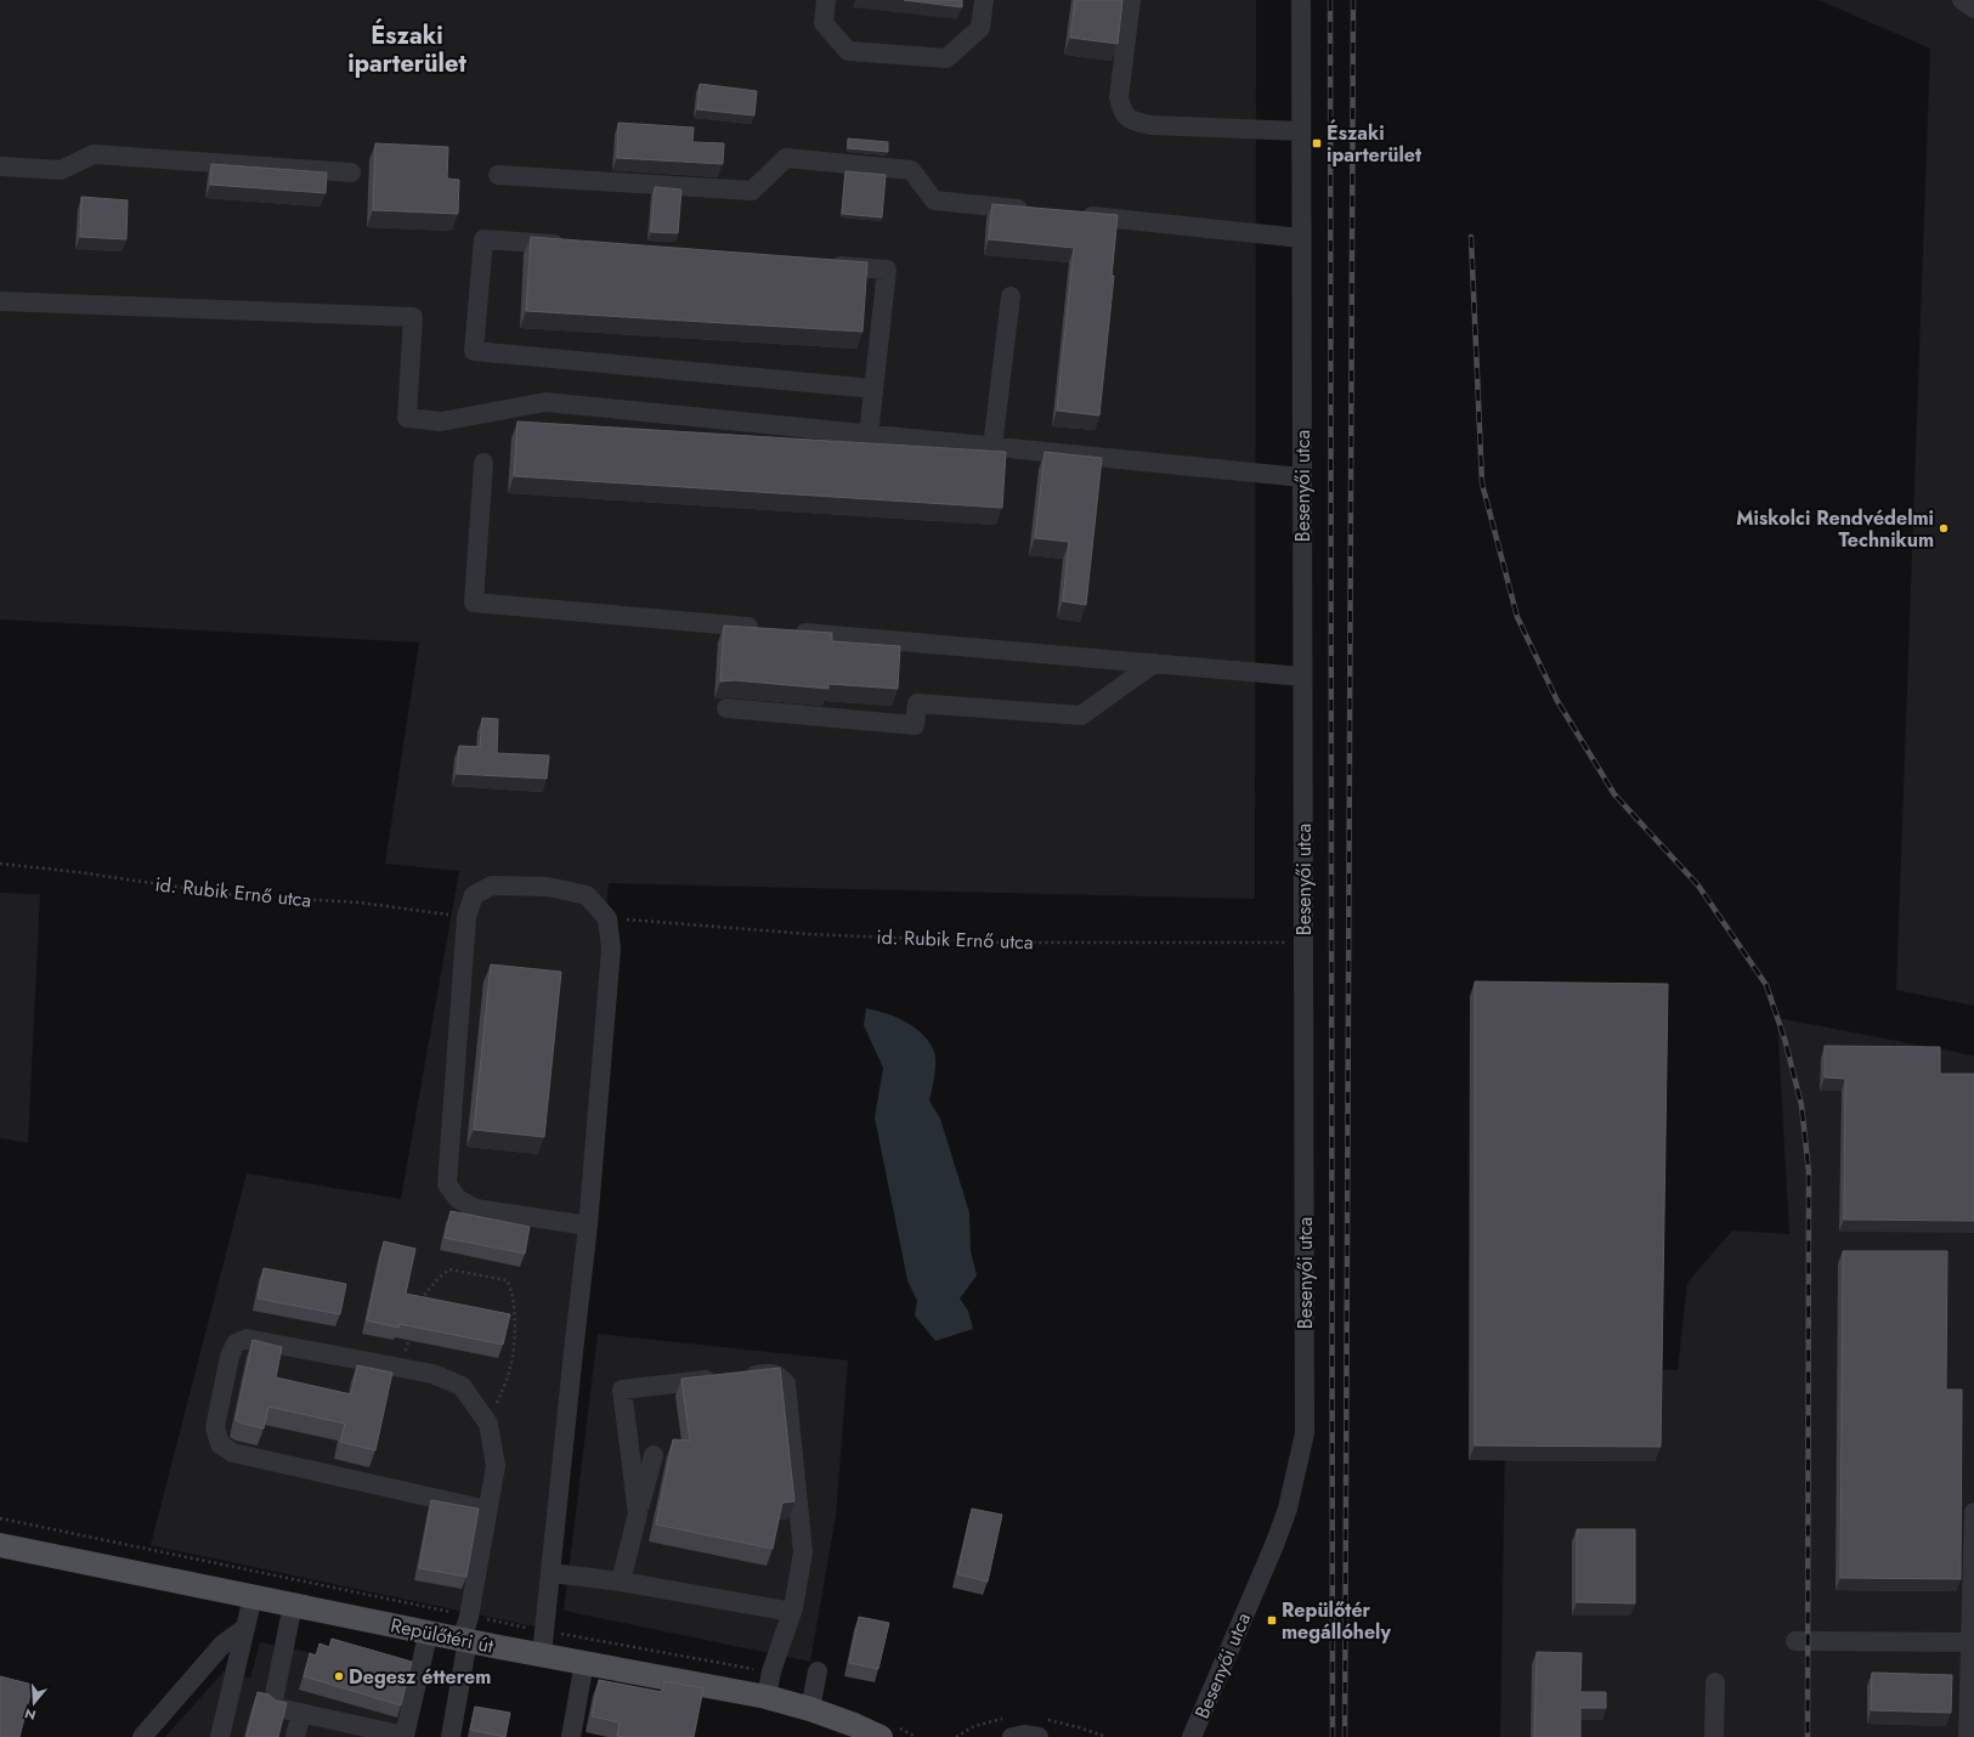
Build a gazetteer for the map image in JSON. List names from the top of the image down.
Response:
{
  "streets": {
    "main road": ["Repülőtéri út"],
    "street": ["Besenyői utca"],
    "path": ["id. Rubik Ernő utca"]
  },
  "crossings": [
    ["Besenyői utca", "id. Rubik Ernő utca"]
  ],
  "districts": ["Északi iparterület"],
  "places": {
    "transit": ["Északi iparterület", "Repülőtér megállóhely"],
    "other": ["Miskolci Rendvédelmi Technikum", "Degesz étterem"]
  },
  "north": "bottom"
}
